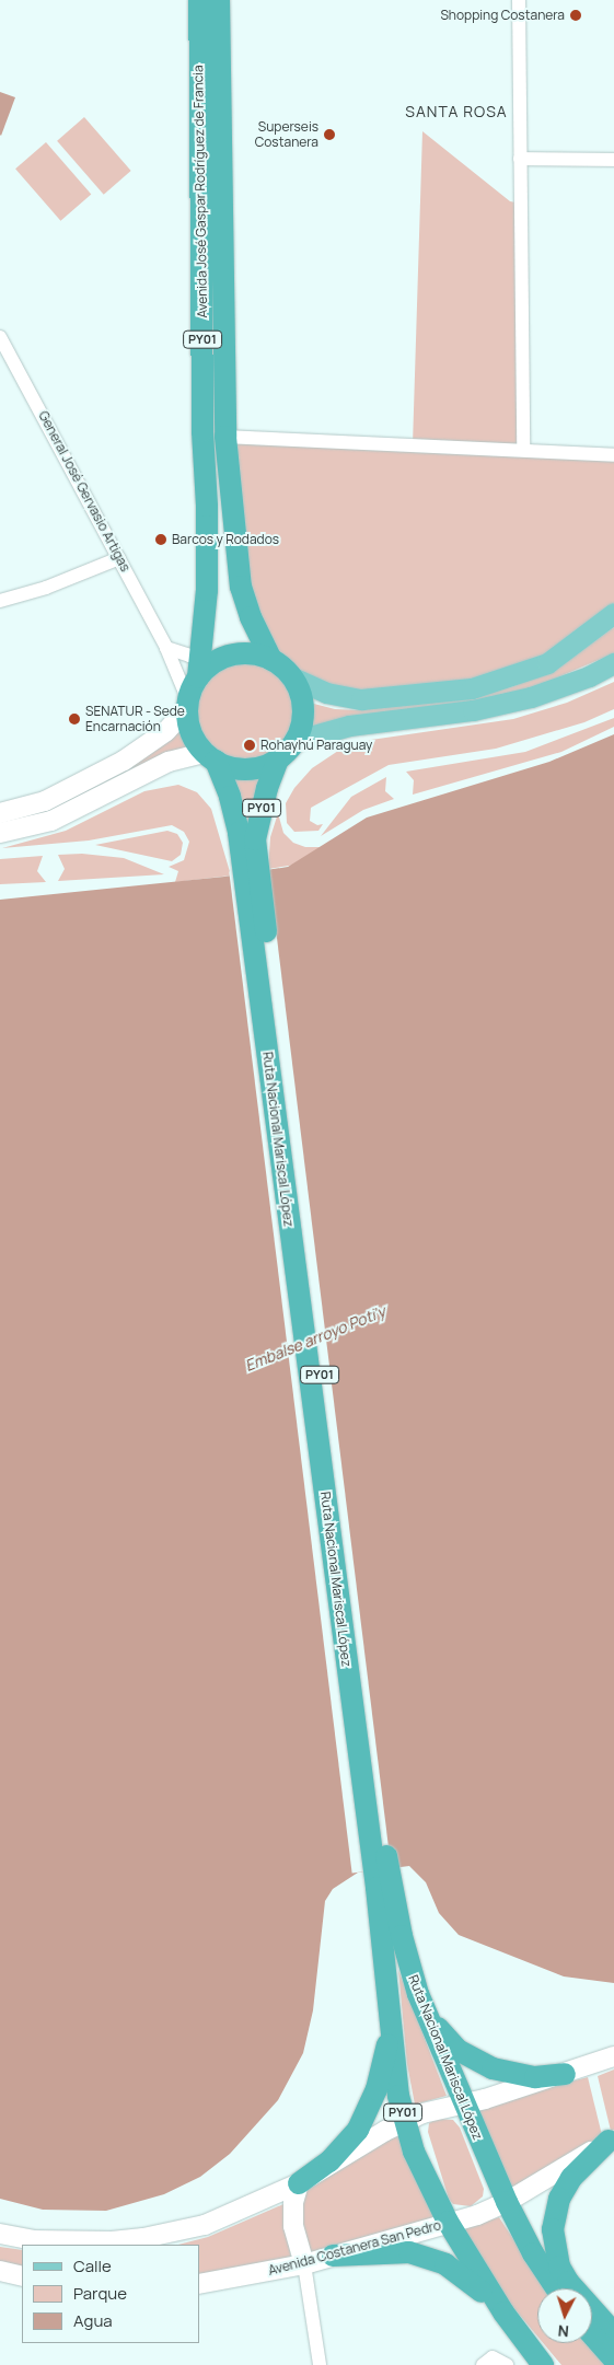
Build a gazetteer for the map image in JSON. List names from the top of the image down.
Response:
{
  "streets": {
    "highway": ["Avenida José Gaspar Rodríguez de Francia", "PY01", "Ruta Nacional Mariscal López"],
    "main road": ["Avenida Costanera San Pedro"],
    "street": ["General José Gervasio Artigas"]
  },
  "crossings": [
    ["Avenida José Gaspar Rodríguez de Francia", "PY01"],
    ["Avenida José Gaspar Rodríguez de Francia", "General José Gervasio Artigas"],
    ["Avenida José Gaspar Rodríguez de Francia", "Ruta Nacional Mariscal López"],
    ["PY01", "General José Gervasio Artigas"],
    ["PY01", "Ruta Nacional Mariscal López"],
    ["General José Gervasio Artigas", "Ruta Nacional Mariscal López"],
    ["Ruta Nacional Mariscal López", "Avenida Costanera San Pedro"]
  ],
  "districts": ["SANTA ROSA"],
  "water": ["Embalse arroyo Poti'y"],
  "places": [
    "Shopping Costanera",
    "Superseis Costanera",
    "Barcos y Rodados",
    "SENATUR - Sede Encarnación",
    "Rohayhú Paraguay"
  ],
  "legend": ["Calle", "Parque", "Agua"],
  "north": "bottom"
}
